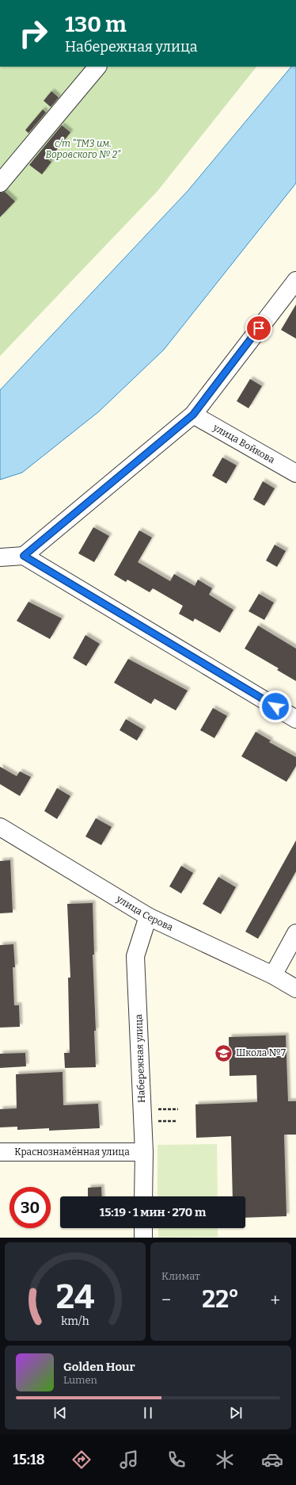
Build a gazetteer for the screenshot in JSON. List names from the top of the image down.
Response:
{
  "streets": {
    "street": [
      "улица Войкова",
      "улица Серова",
      "Набережная улица",
      "Краснознамённая улица"
    ]
  },
  "crossings": [
    ["улица Серова", "Набережная улица"],
    ["Набережная улица", "Краснознамённая улица"]
  ],
  "parks": ["с/т \"ТМЗ им. Воровского № 2\""],
  "places": {
    "school or university": ["Школа №7"]
  },
  "page": {
    "turn": ["130 m", "Набережная улица"],
    "limit": "30",
    "trip": "15:19 · 1 мин · 270 m",
    "tile": "Климат",
    "heat": ["−", "22°", "+"],
    "song": ["Golden Hour", "Lumen"],
    "tabs": "15:18",
    "gauge": ["24", "km/h"]
  }
}
